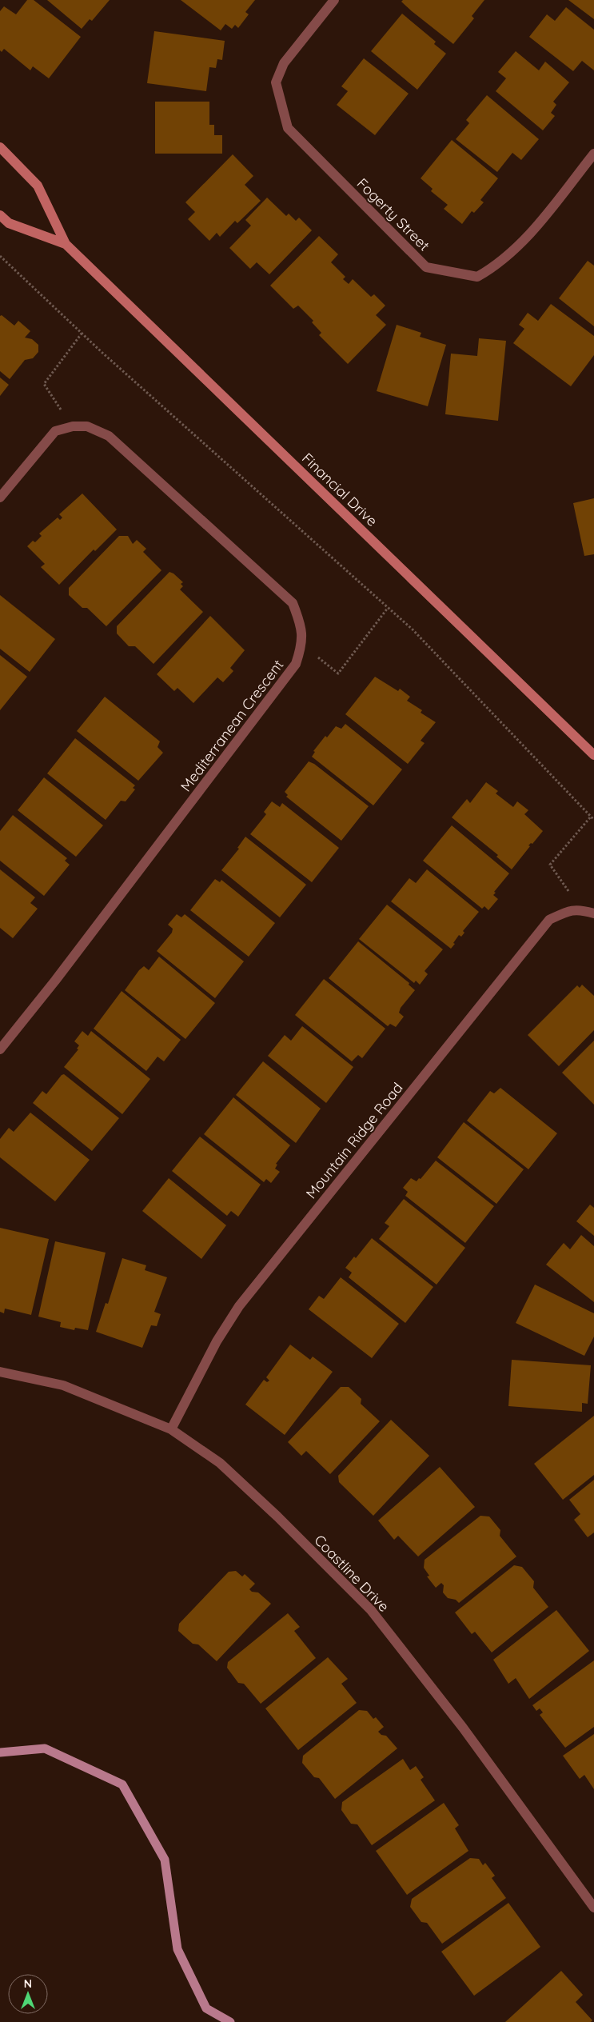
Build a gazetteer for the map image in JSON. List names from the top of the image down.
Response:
{
  "streets": {
    "street": [
      "Fogerty Street",
      "Financial Drive",
      "Mediterranean Crescent",
      "Mountain Ridge Road",
      "Coastline Drive"
    ]
  },
  "crossings": [
    ["Mountain Ridge Road", "Coastline Drive"]
  ],
  "north": "top"
}
